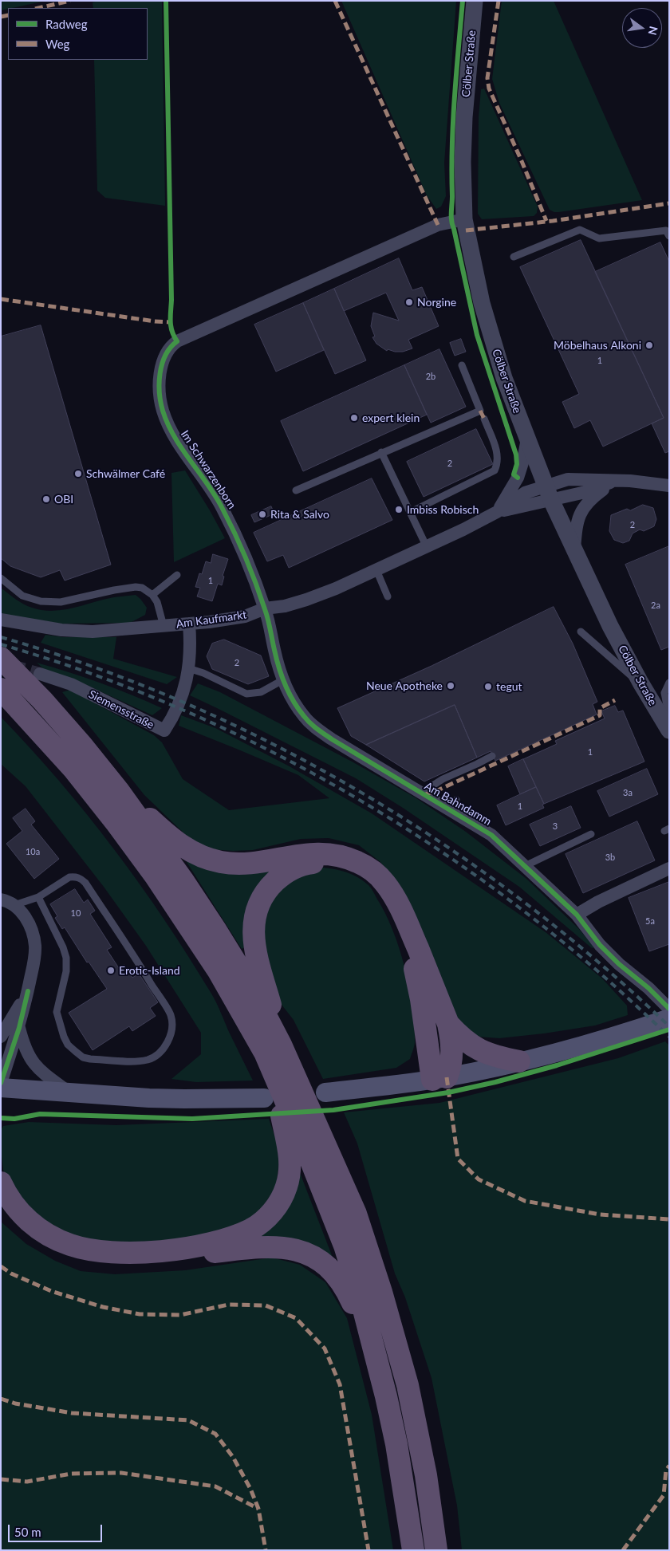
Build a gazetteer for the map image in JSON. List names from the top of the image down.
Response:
{
  "streets": {
    "street": [
      "Cölber Straße",
      "Im Schwarzenborn",
      "Am Kaufmarkt",
      "Siemensstraße",
      "Am Bahndamm"
    ]
  },
  "crossings": [
    ["Cölber Straße", "Im Schwarzenborn"],
    ["Cölber Straße", "Am Kaufmarkt"],
    ["Im Schwarzenborn", "Am Kaufmarkt"],
    ["Im Schwarzenborn", "Am Bahndamm"],
    ["Am Kaufmarkt", "Siemensstraße"],
    ["Am Kaufmarkt", "Am Bahndamm"]
  ],
  "places": [
    "Norgine",
    "Möbelhaus Alkoni",
    "expert klein",
    "Schwälmer Café",
    "OBI",
    "Imbiss Robisch",
    "Rita & Salvo",
    "Neue Apotheke",
    "tegut",
    "Erotic-Island"
  ],
  "house_numbers": [
    "1",
    "2b",
    "2",
    "2",
    "1",
    "2a",
    "2",
    "1",
    "3a",
    "1",
    "3",
    "10a",
    "3b",
    "10",
    "5a"
  ],
  "legend": ["Radweg", "Weg"],
  "scale_bar": "50 m",
  "north": "right"
}
